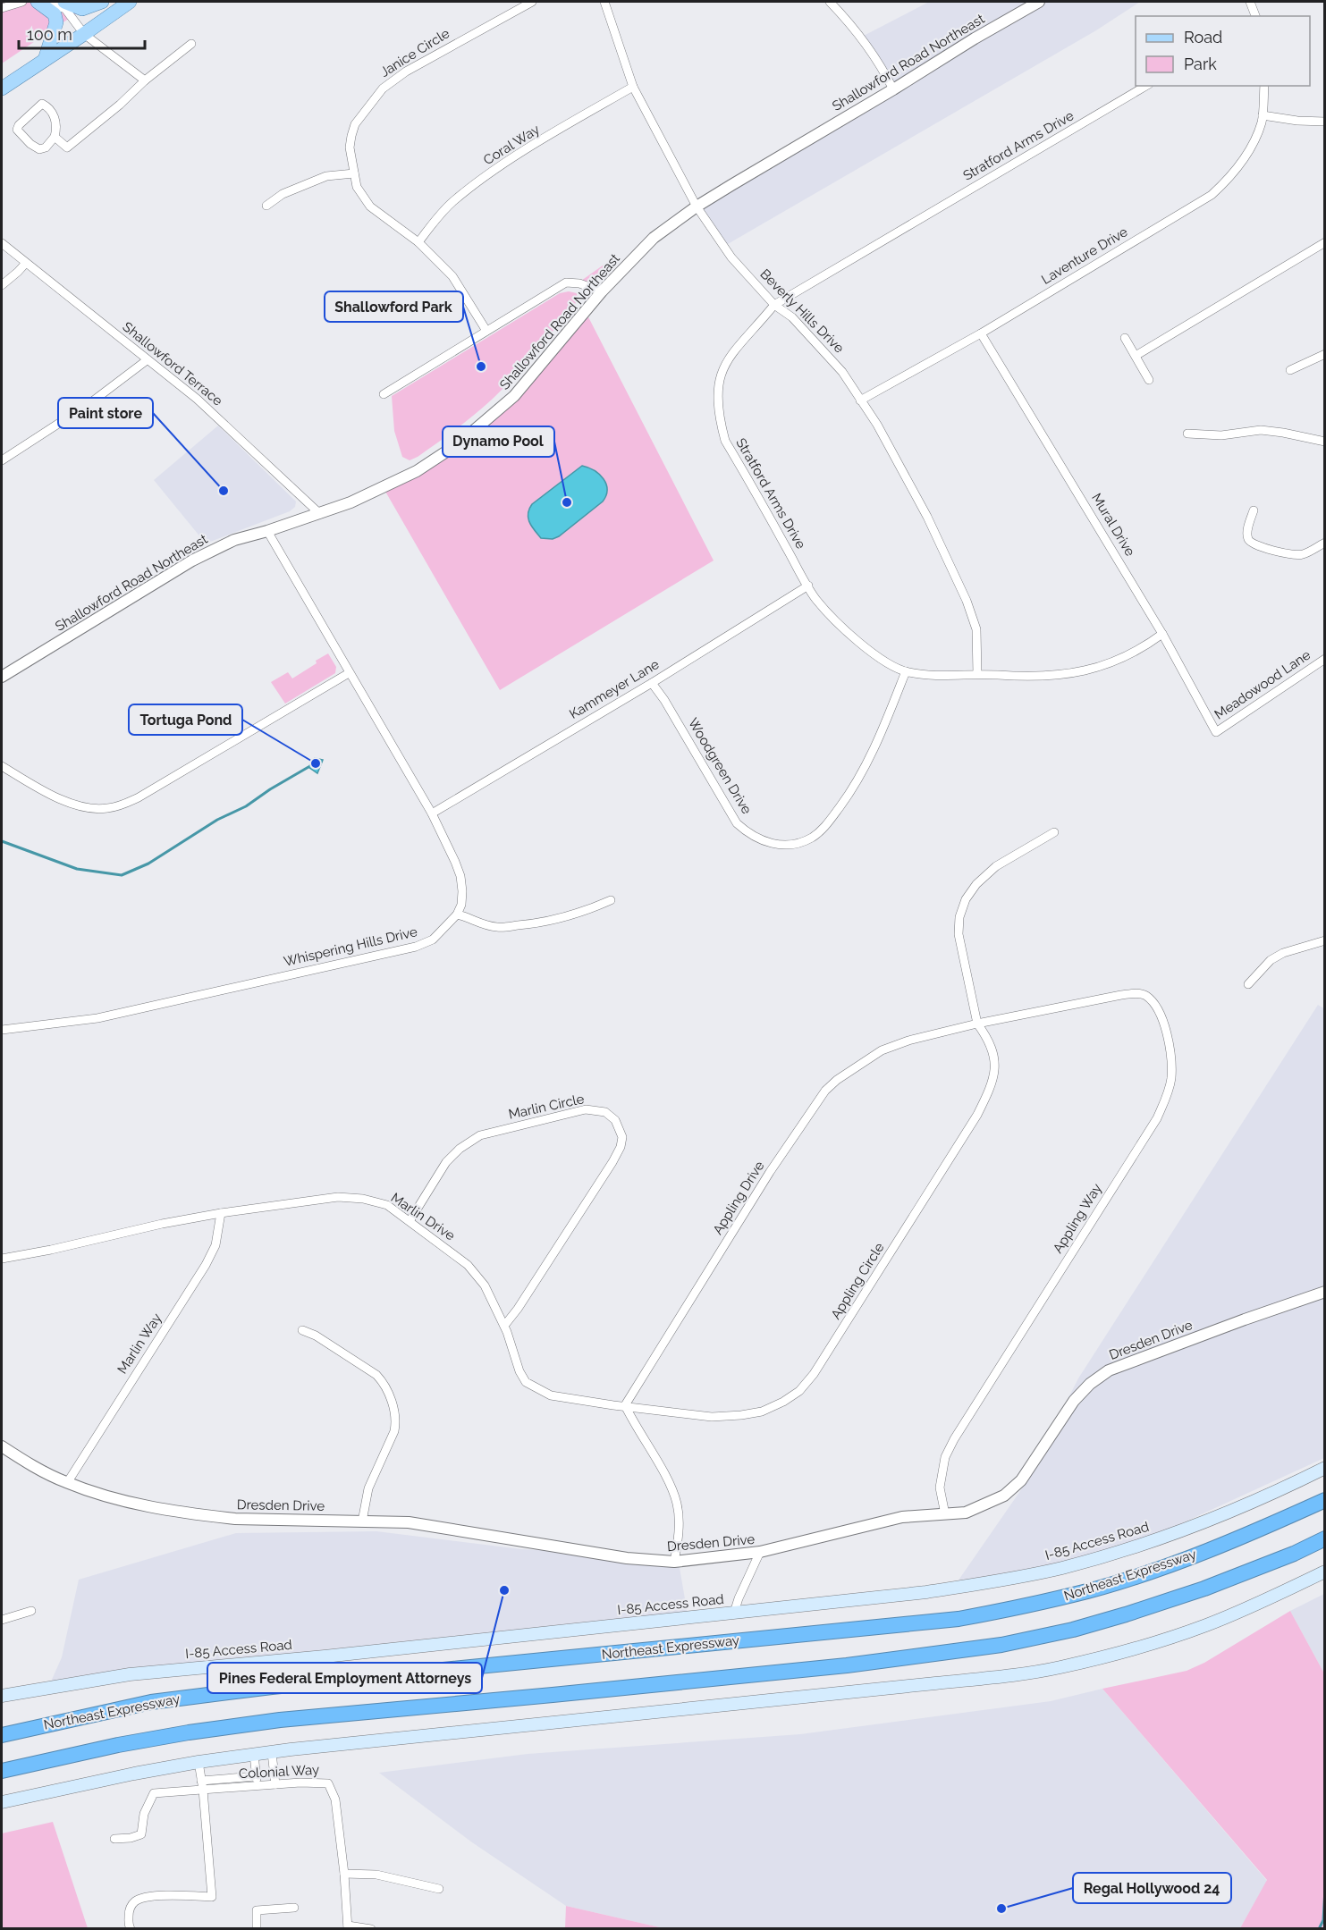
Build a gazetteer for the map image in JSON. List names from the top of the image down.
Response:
{
  "streets": {
    "highway": ["Northeast Expressway"],
    "main road": ["I-85 Access Road"],
    "street": [
      "Janice Circle",
      "Shallowford Road Northeast",
      "Coral Way",
      "Stratford Arms Drive",
      "Laventure Drive",
      "Beverly Hills Drive",
      "Shallowford Terrace",
      "Mural Drive",
      "Meadowood Lane",
      "Kammeyer Lane",
      "Woodgreen Drive",
      "Whispering Hills Drive",
      "Marlin Circle",
      "Appling Drive",
      "Marlin Drive",
      "Appling Way",
      "Appling Circle",
      "Dresden Drive",
      "Marlin Way",
      "Colonial Way"
    ]
  },
  "crossings": [
    ["Janice Circle", "Coral Way"],
    ["Shallowford Road Northeast", "Beverly Hills Drive"],
    ["Shallowford Road Northeast", "Shallowford Terrace"],
    ["Coral Way", "Beverly Hills Drive"],
    ["Stratford Arms Drive", "Beverly Hills Drive"],
    ["Stratford Arms Drive", "Mural Drive"],
    ["Stratford Arms Drive", "Kammeyer Lane"],
    ["Stratford Arms Drive", "Woodgreen Drive"],
    ["Laventure Drive", "Beverly Hills Drive"],
    ["Laventure Drive", "Mural Drive"],
    ["Mural Drive", "Meadowood Lane"],
    ["Kammeyer Lane", "Woodgreen Drive"],
    ["Marlin Circle", "Marlin Drive"],
    ["Appling Drive", "Marlin Drive"],
    ["Appling Drive", "Appling Way"],
    ["Appling Drive", "Appling Circle"],
    ["Marlin Drive", "Appling Circle"],
    ["Marlin Drive", "Marlin Way"],
    ["Appling Way", "Dresden Drive"],
    ["Dresden Drive", "Marlin Way"]
  ],
  "places": [
    "Shallowford Park",
    "Paint store",
    "Dynamo Pool",
    "Tortuga Pond",
    "Pines Federal Employment Attorneys",
    "Regal Hollywood 24"
  ],
  "legend": ["Road", "Park"],
  "scale_bar": "100 m"
}
